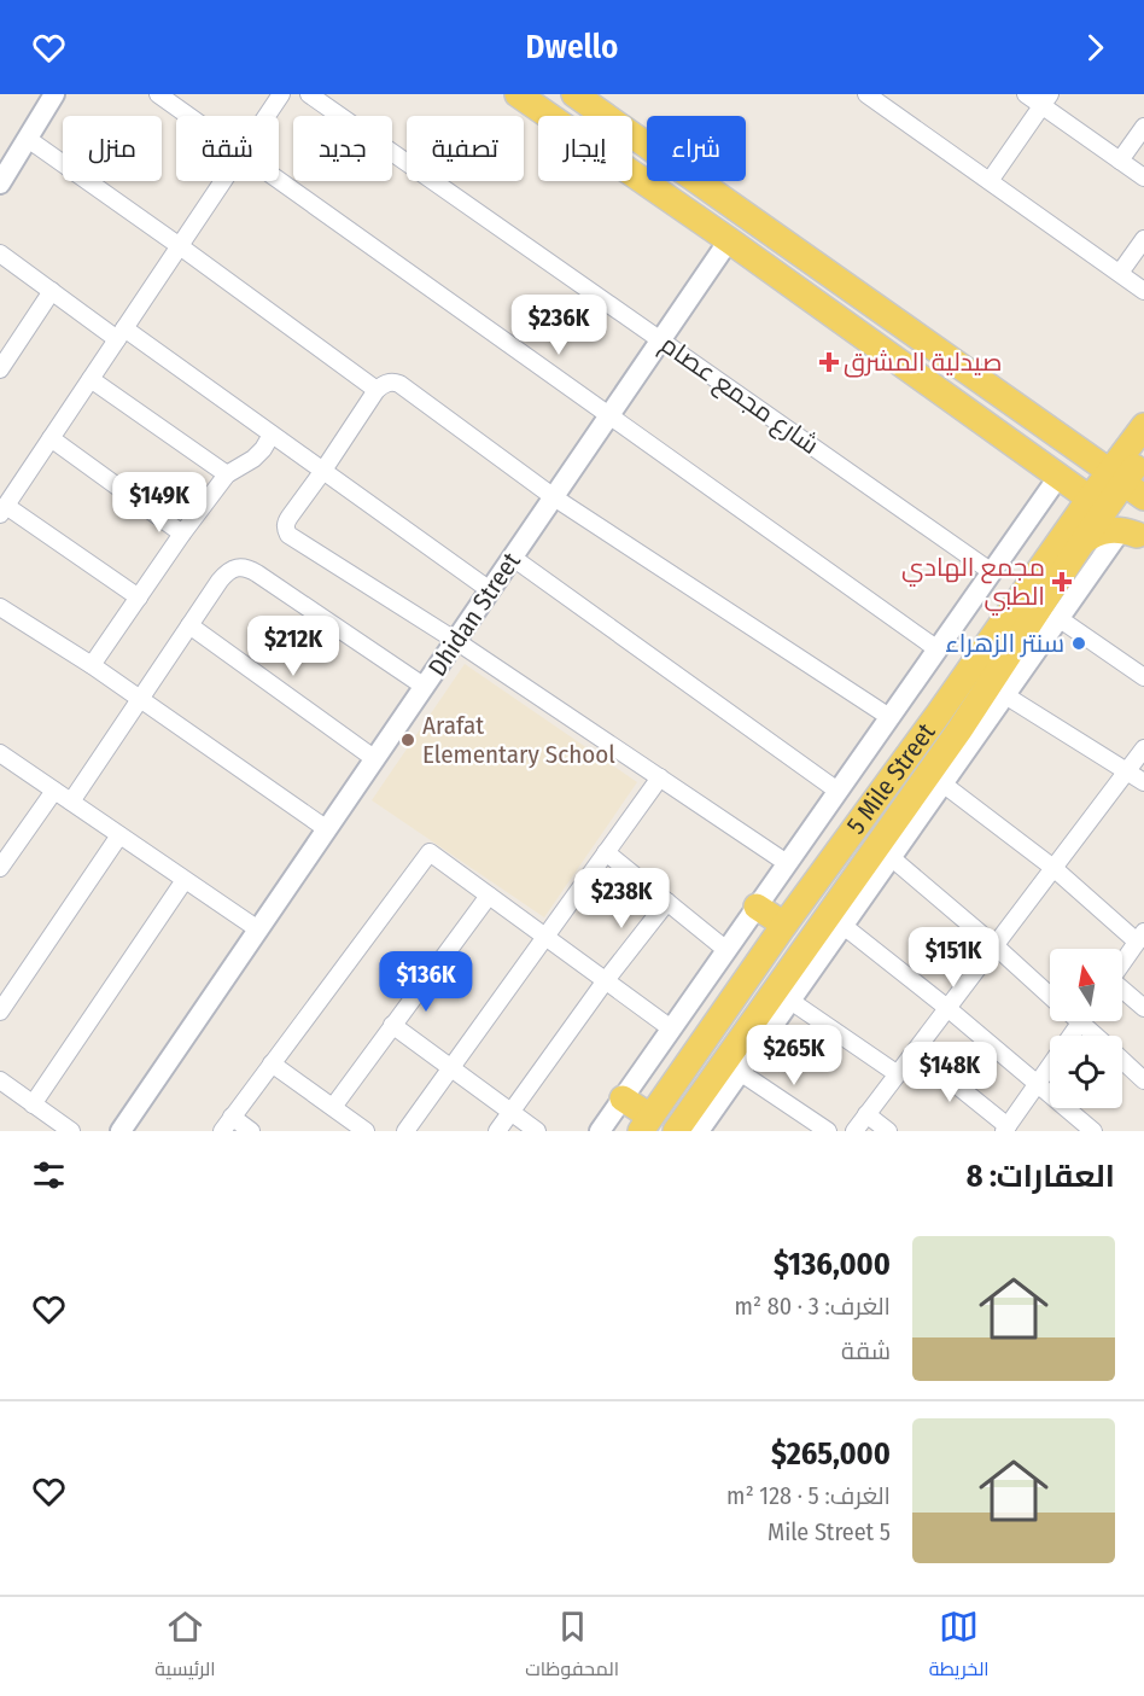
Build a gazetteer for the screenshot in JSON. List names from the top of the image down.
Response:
{
  "streets": {
    "main road": ["5 Mile Street"],
    "street": ["شارع مجمع عصام", "Dhidan Street"]
  },
  "crossings": [
    ["شارع مجمع عصام", "Dhidan Street"]
  ],
  "places": {
    "health": ["صيدلية المشرق", "مجمع الهادي الطبي"],
    "other": ["سنتر الزهراء", "Arafat Elementary School"]
  },
  "north": "top",
  "page": {
    "header": "Dwello",
    "chip": [
      "شراء",
      "إيجار",
      "تصفية",
      "جديد",
      "شقة",
      "منزل"
    ],
    "price": [
      "$236K",
      "$149K",
      "$212K",
      "$238K",
      "$151K",
      "$136K",
      "$265K",
      "$148K"
    ],
    "heading": "العقارات: 8",
    "list": [
      {
        "name": "$136,000",
        "note": "الغرف: 3 · 80 m² · شقة"
      },
      {
        "name": "$265,000",
        "note": "الغرف: 5 · 128 m² · 5 Mile Street"
      }
    ],
    "tabs": ["الخريطة", "المحفوظات", "الرئيسية"]
  }
}
